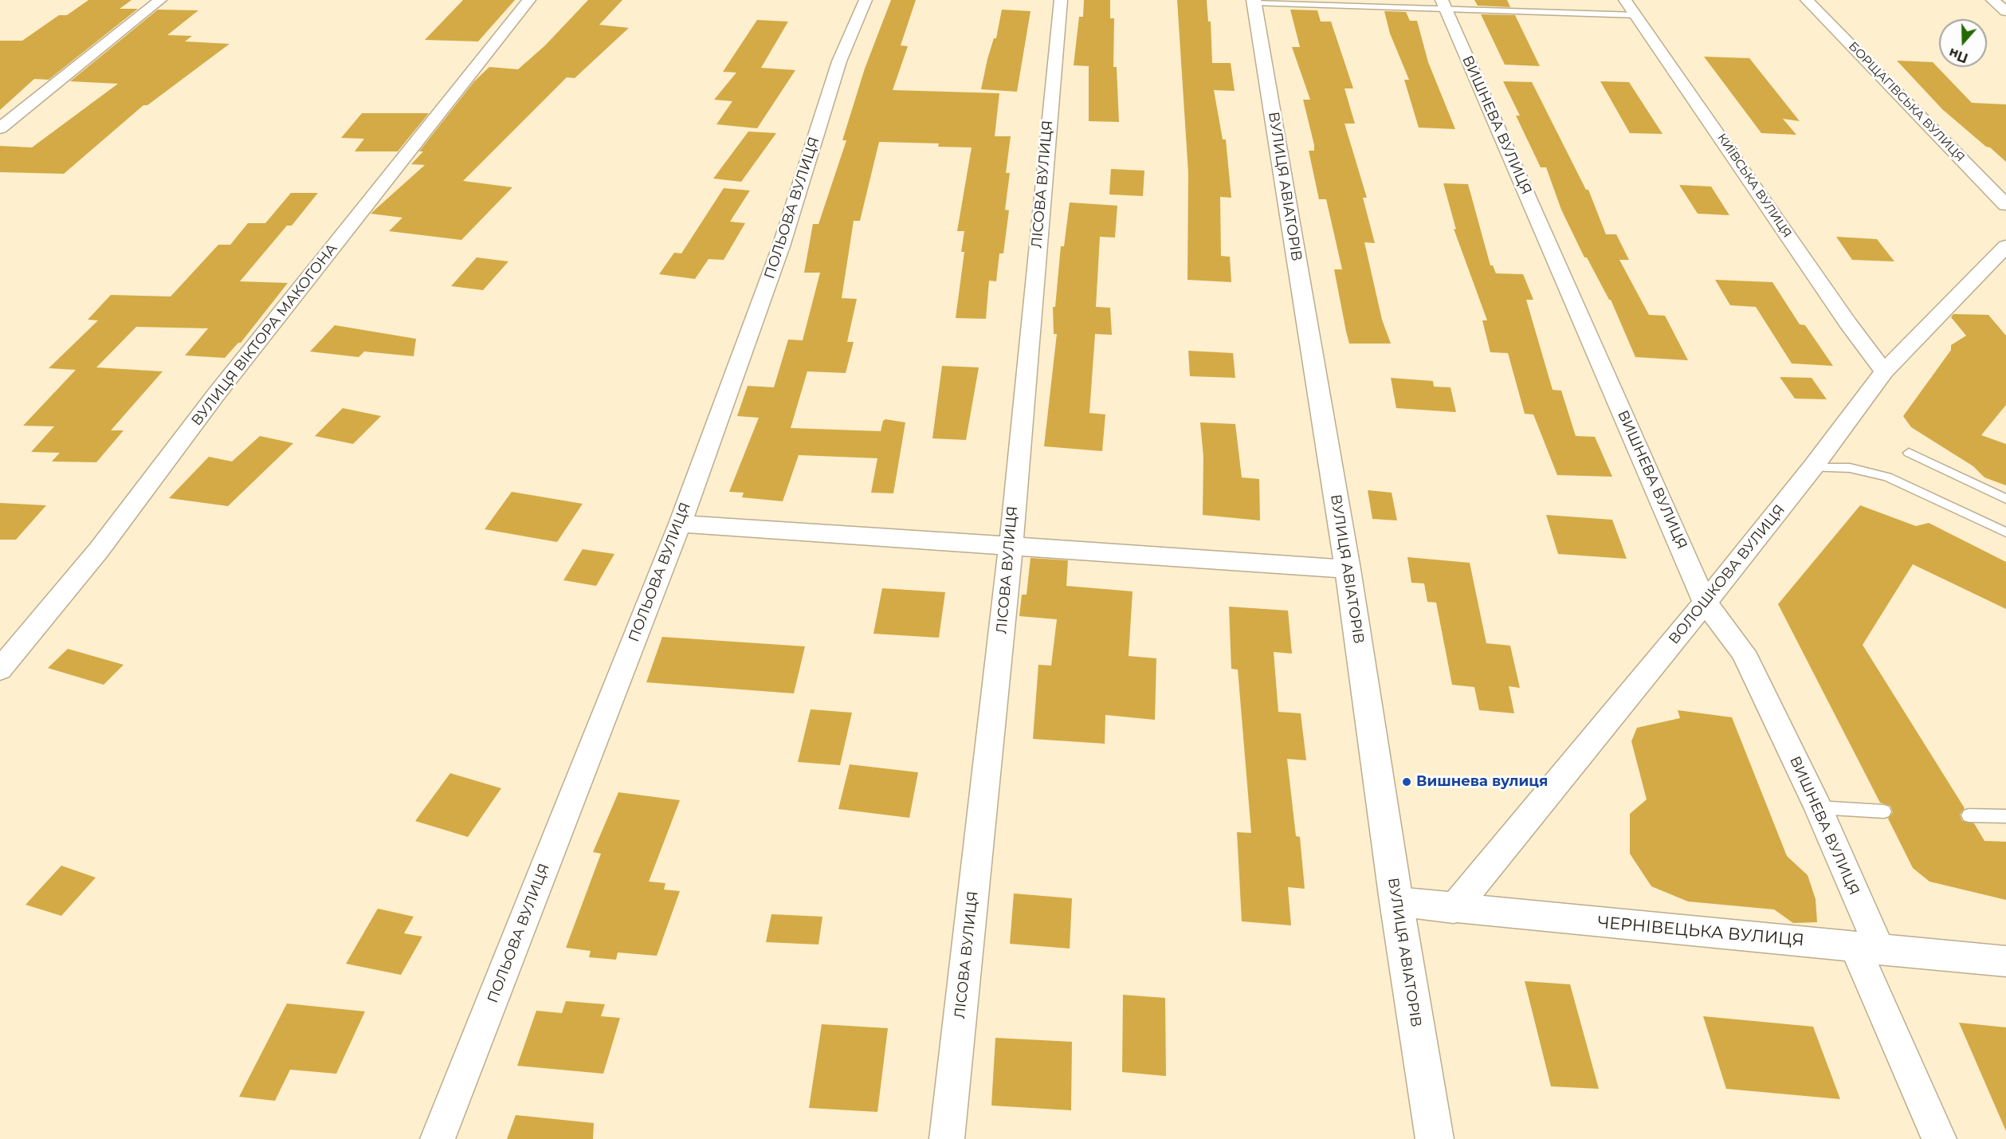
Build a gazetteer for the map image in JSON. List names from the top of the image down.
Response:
{
  "streets": {
    "main road": ["ВУЛИЦЯ АВІАТОРІВ"],
    "street": [
      "БОРЩАГІВСЬКА ВУЛИЦЯ",
      "ВИШНЕВА ВУЛИЦЯ",
      "ЛІСОВА ВУЛИЦЯ",
      "КИЇВСЬКА ВУЛИЦЯ",
      "ПОЛЬОВА ВУЛИЦЯ",
      "ВУЛИЦЯ ВІКТОРА МАКОГОНА",
      "ВОЛОШКОВА ВУЛИЦЯ",
      "ЧЕРНІВЕЦЬКА ВУЛИЦЯ"
    ]
  },
  "crossings": [
    ["ВИШНЕВА ВУЛИЦЯ", "ВОЛОШКОВА ВУЛИЦЯ"],
    ["ВИШНЕВА ВУЛИЦЯ", "ЧЕРНІВЕЦЬКА ВУЛИЦЯ"],
    ["КИЇВСЬКА ВУЛИЦЯ", "ВОЛОШКОВА ВУЛИЦЯ"],
    ["ВУЛИЦЯ АВІАТОРІВ", "ЧЕРНІВЕЦЬКА ВУЛИЦЯ"],
    ["ВОЛОШКОВА ВУЛИЦЯ", "ЧЕРНІВЕЦЬКА ВУЛИЦЯ"]
  ],
  "places": ["Вишнева вулиця"],
  "north": "bottom"
}
